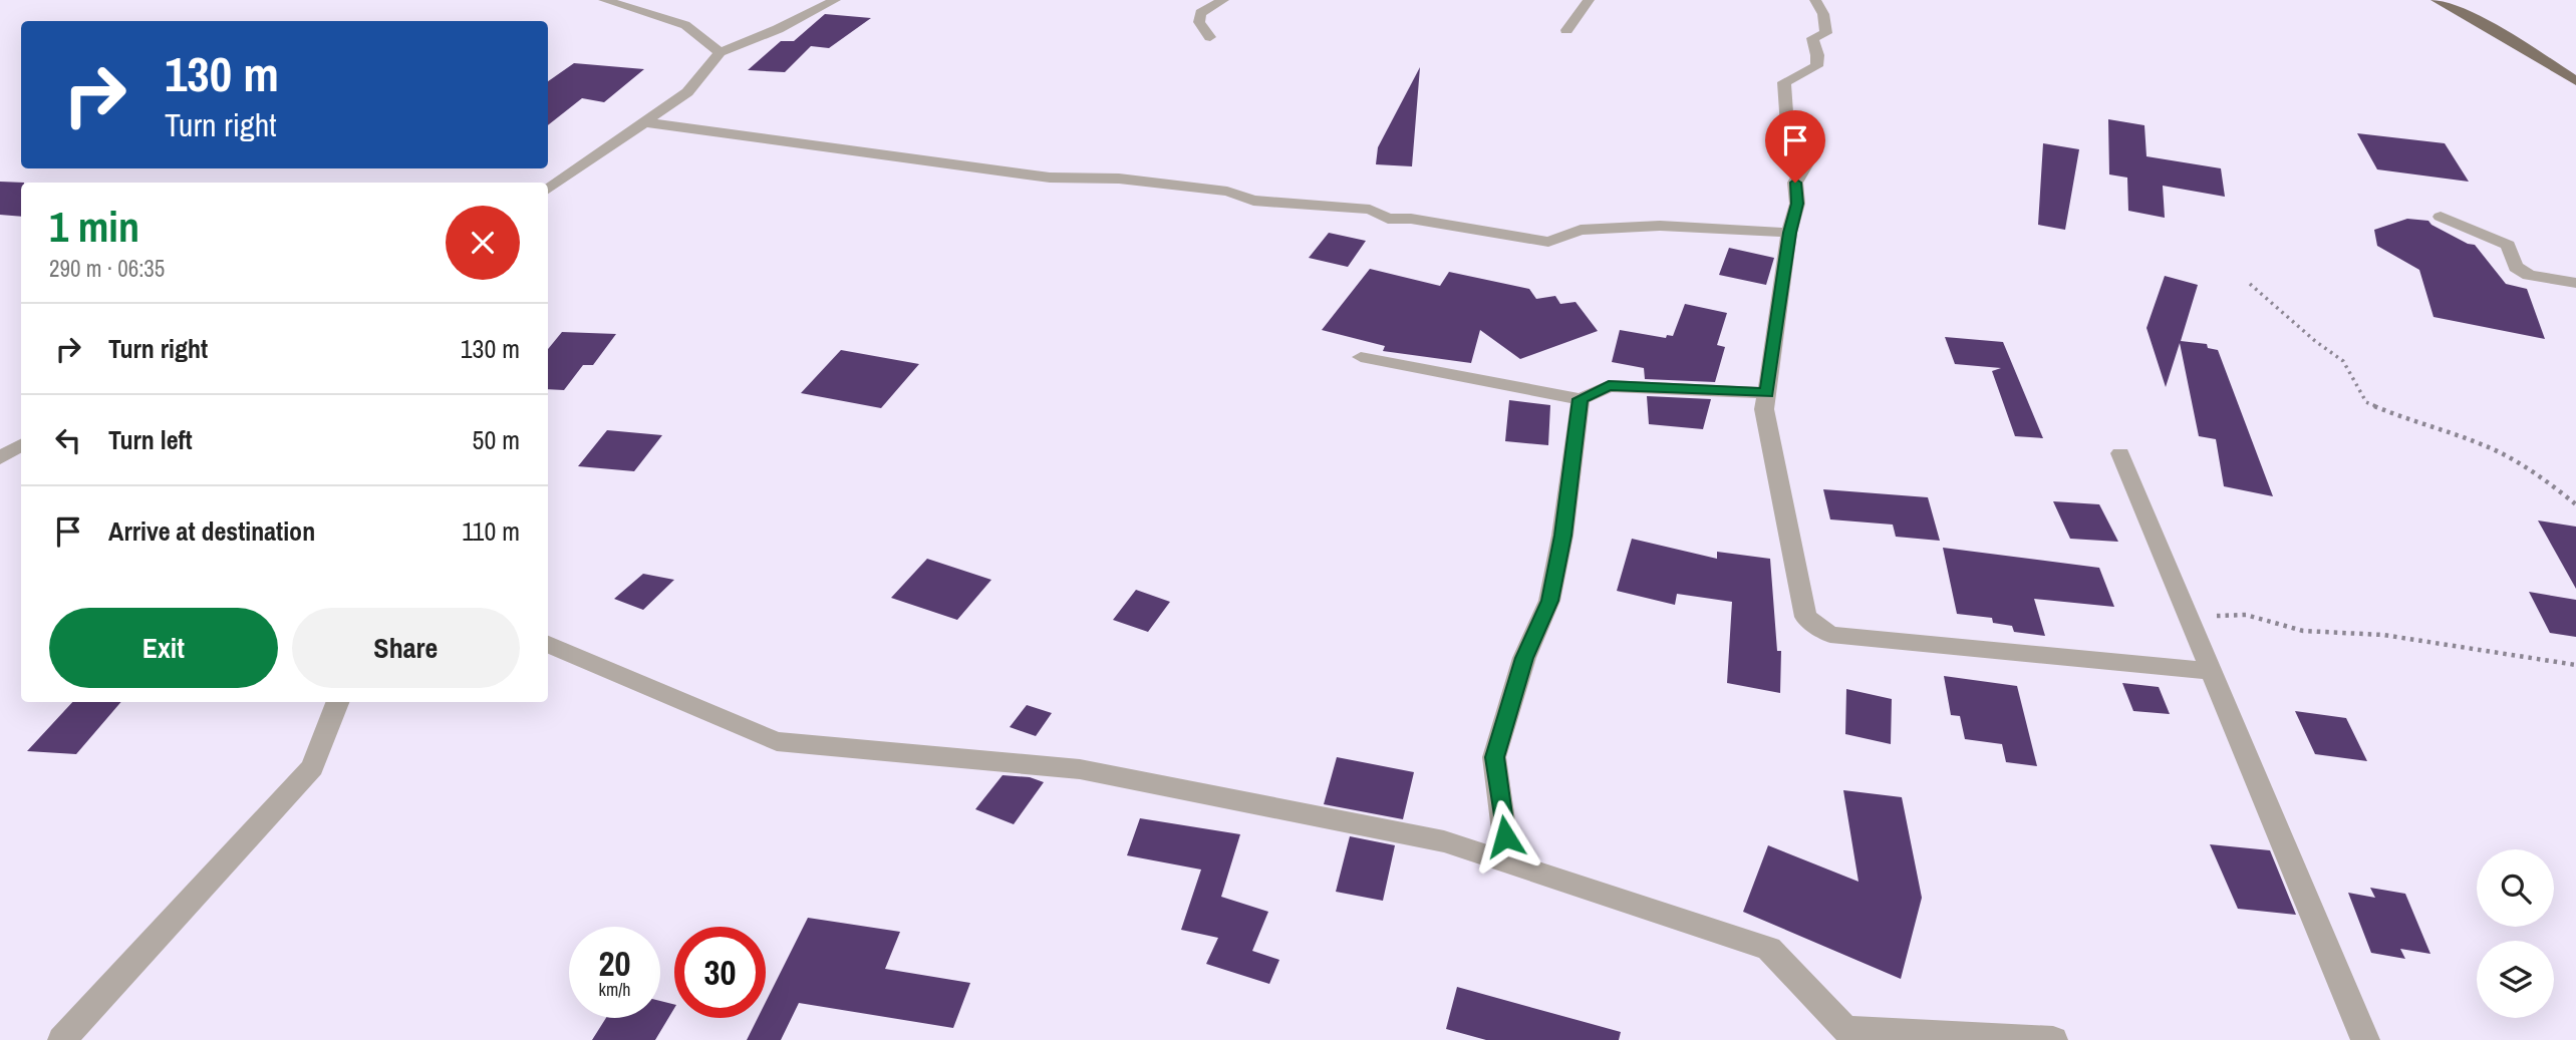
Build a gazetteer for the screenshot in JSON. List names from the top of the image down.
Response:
{
  "page": {
    "turn": ["130 m", "Turn right"],
    "heading": ["1 min", "290 m · 06:35"],
    "list": [
      {
        "name": "Turn right",
        "value": "130 m"
      },
      {
        "name": "Turn left",
        "value": "50 m"
      },
      {
        "name": "Arrive at destination",
        "value": "110 m"
      }
    ],
    "buttons": ["Exit", "Share"],
    "speed": "20 km/h",
    "limit": "30"
  }
}
